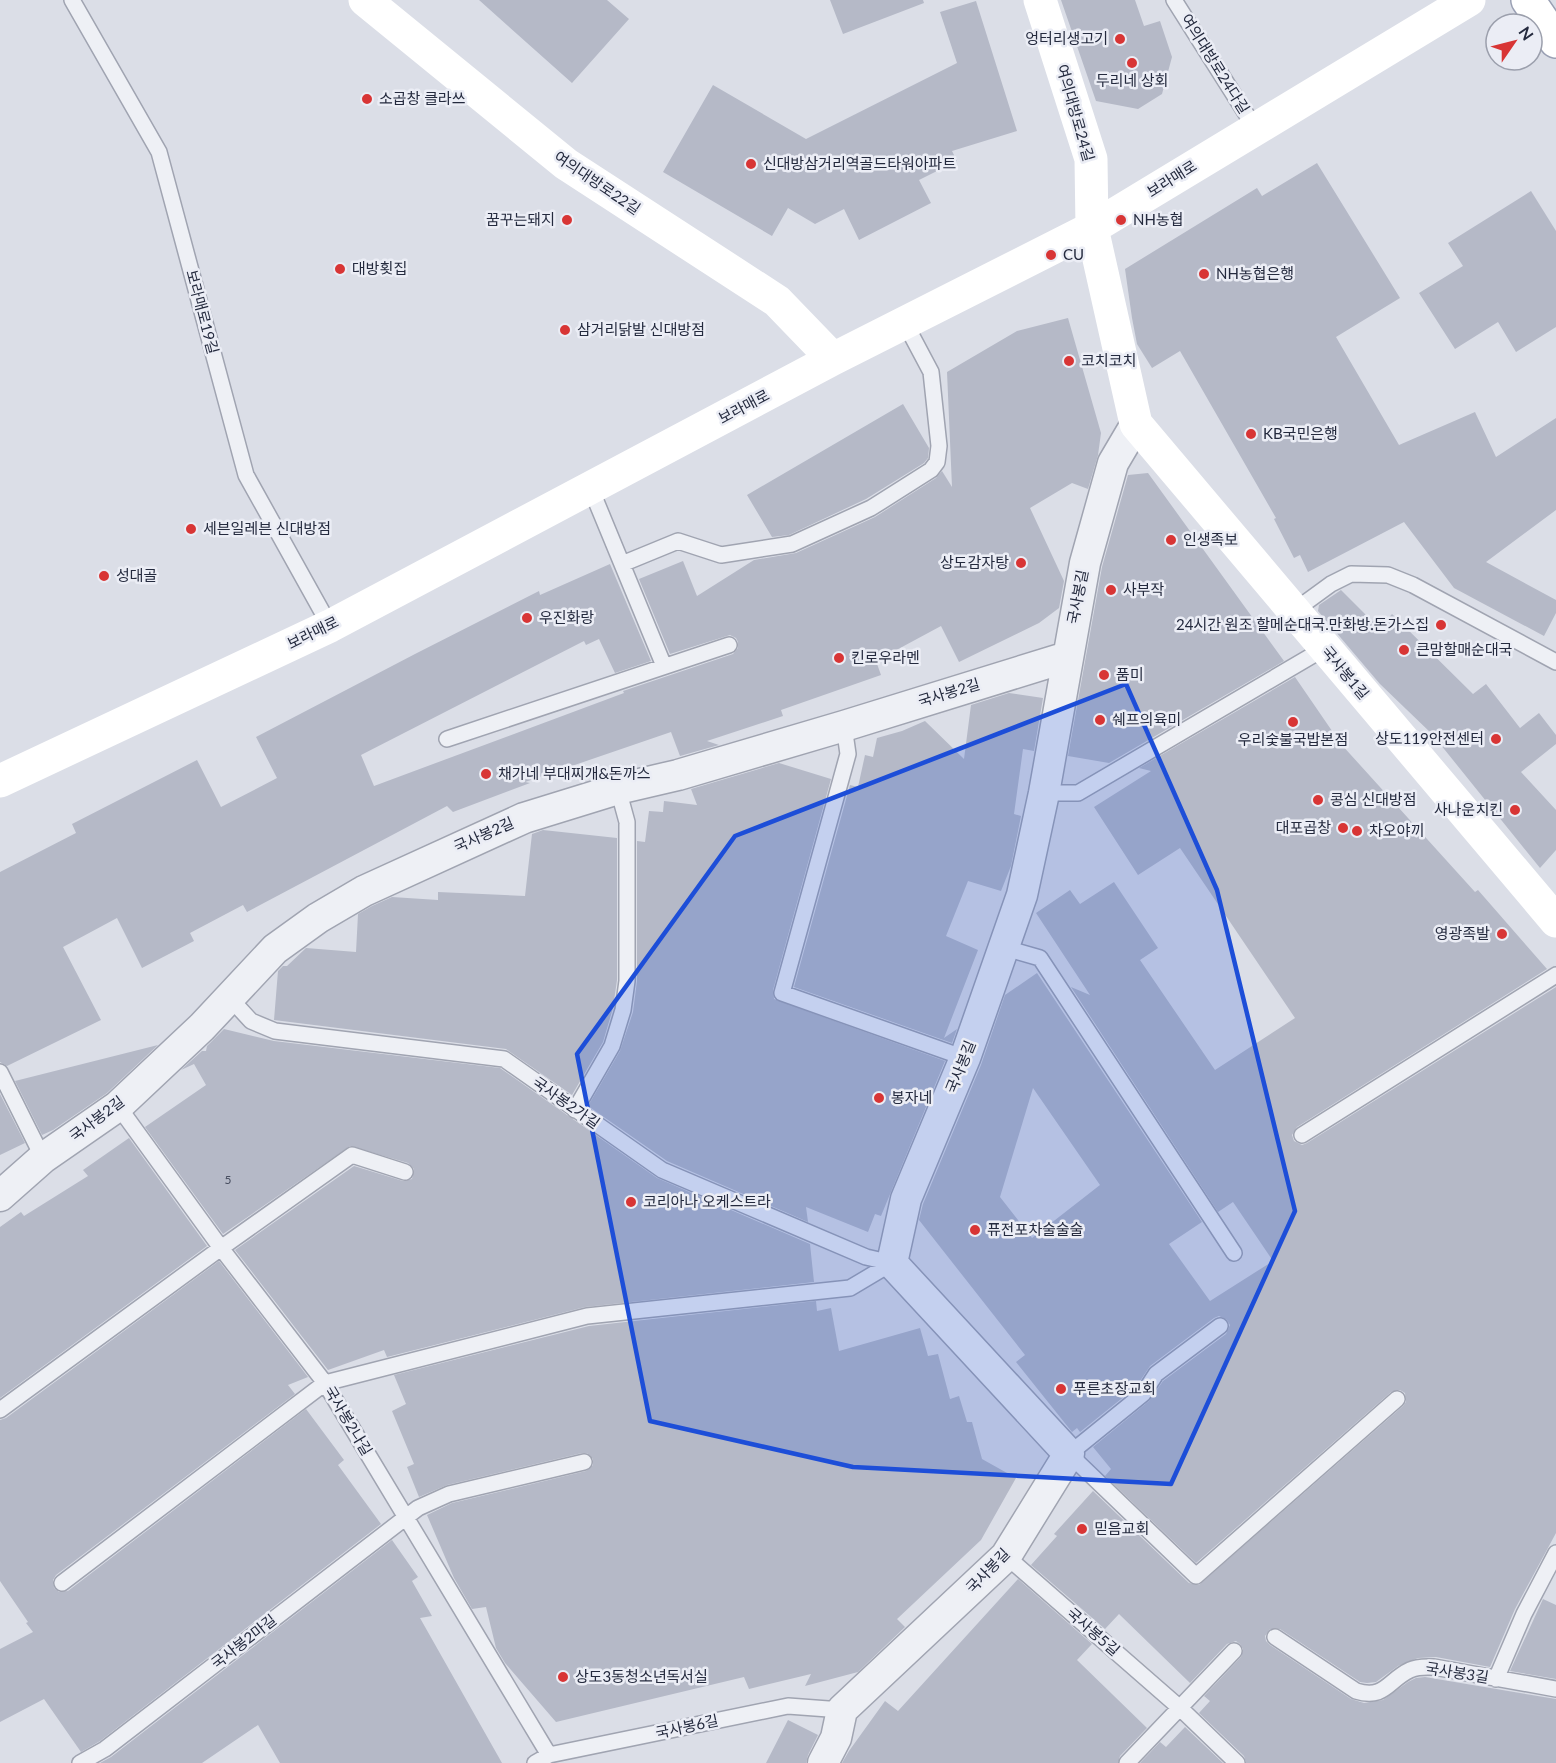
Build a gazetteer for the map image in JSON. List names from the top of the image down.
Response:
{
  "streets": {
    "main road": [
      "여의대방로24길",
      "보라매로",
      "여의대방로22길",
      "국사봉1길"
    ],
    "street": ["국사봉길", "국사봉2길"],
    "lane": [
      "여의대방로24다길",
      "보라매로19길",
      "국사봉2가길",
      "국사봉2나길",
      "국사봉5길",
      "국사봉2마길",
      "국사봉3길",
      "국사봉6길"
    ]
  },
  "crossings": [
    ["여의대방로24다길", "보라매로"],
    ["여의대방로24길", "보라매로"],
    ["보라매로", "여의대방로22길"],
    ["보라매로", "보라매로19길"],
    ["국사봉길", "국사봉1길"],
    ["국사봉길", "국사봉2길"],
    ["국사봉길", "국사봉2가길"],
    ["국사봉길", "국사봉5길"],
    ["국사봉길", "국사봉6길"],
    ["국사봉2길", "국사봉2가길"],
    ["국사봉2길", "국사봉2나길"],
    ["국사봉2나길", "국사봉2마길"],
    ["국사봉2나길", "국사봉6길"]
  ],
  "places": [
    "엉터리생고기",
    "두리네 상회",
    "소곱창 클라쓰",
    "신대방삼거리역골드타워아파트",
    "꿈꾸는돼지",
    "NH농협",
    "CU",
    "대방횟집",
    "NH농협은행",
    "삼거리닭발 신대방점",
    "코치코치",
    "KB국민은행",
    "세븐일레븐 신대방점",
    "인생족보",
    "상도감자탕",
    "성대골",
    "사부작",
    "우진화랑",
    "24시간 원조 할메순대국.만화방.돈가스집",
    "큰맘할매순대국",
    "킨로우라멘",
    "품미",
    "쉐프의육미",
    "우리숯불국밥본점",
    "상도119안전센터",
    "채가네 부대찌개&돈까스",
    "콩심 신대방점",
    "사나운치킨",
    "대포곱창",
    "차오야끼",
    "영광족발",
    "봉자네",
    "코리아나 오케스트라",
    "퓨전포차술술술",
    "푸른초장교회",
    "믿음교회",
    "상도3동청소년독서실"
  ],
  "house_numbers": ["5"],
  "north": "top right"
}
